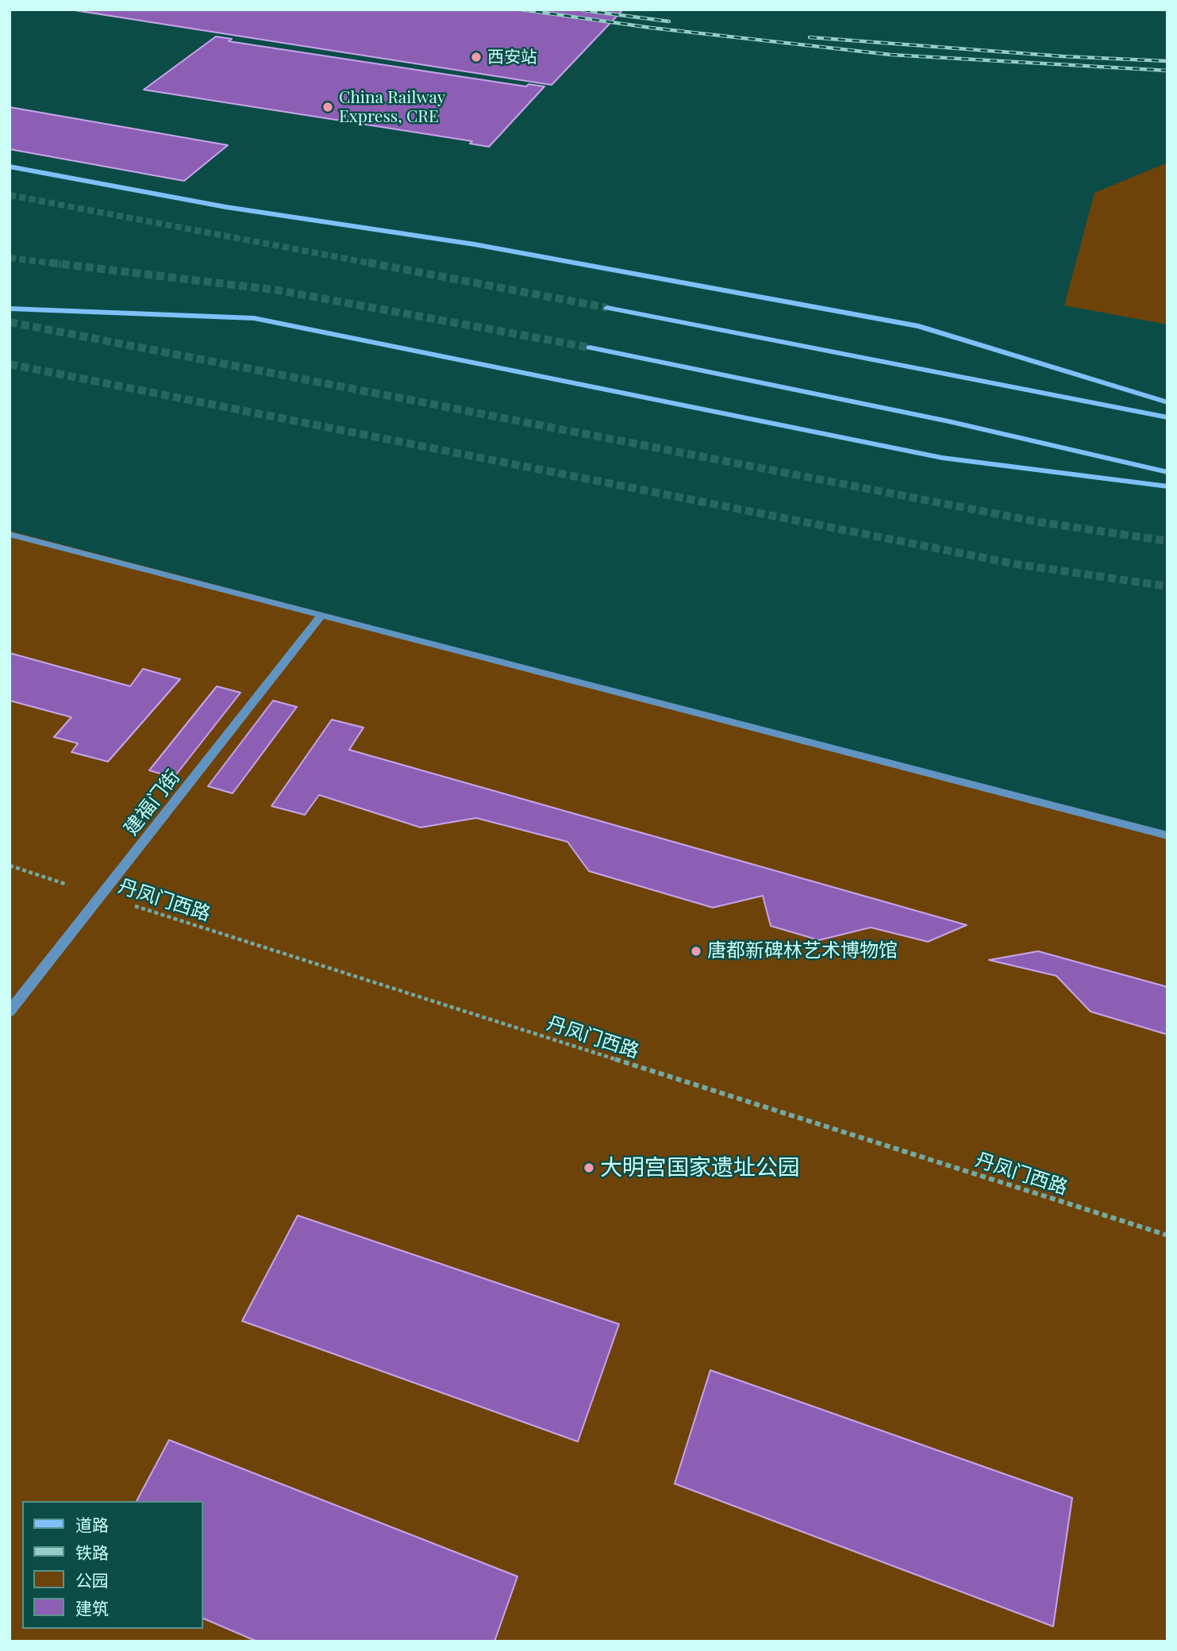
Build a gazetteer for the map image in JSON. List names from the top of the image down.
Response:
{
  "streets": {
    "street": ["建福门街"],
    "path": ["丹凤门西路"]
  },
  "crossings": [
    ["建福门街", "丹凤门西路"]
  ],
  "places": [
    "西安站",
    "China Railway Express, CRE",
    "唐都新碑林艺术博物馆",
    "大明宫国家遗址公园"
  ],
  "legend": [
    "道路",
    "铁路",
    "公园",
    "建筑"
  ]
}
